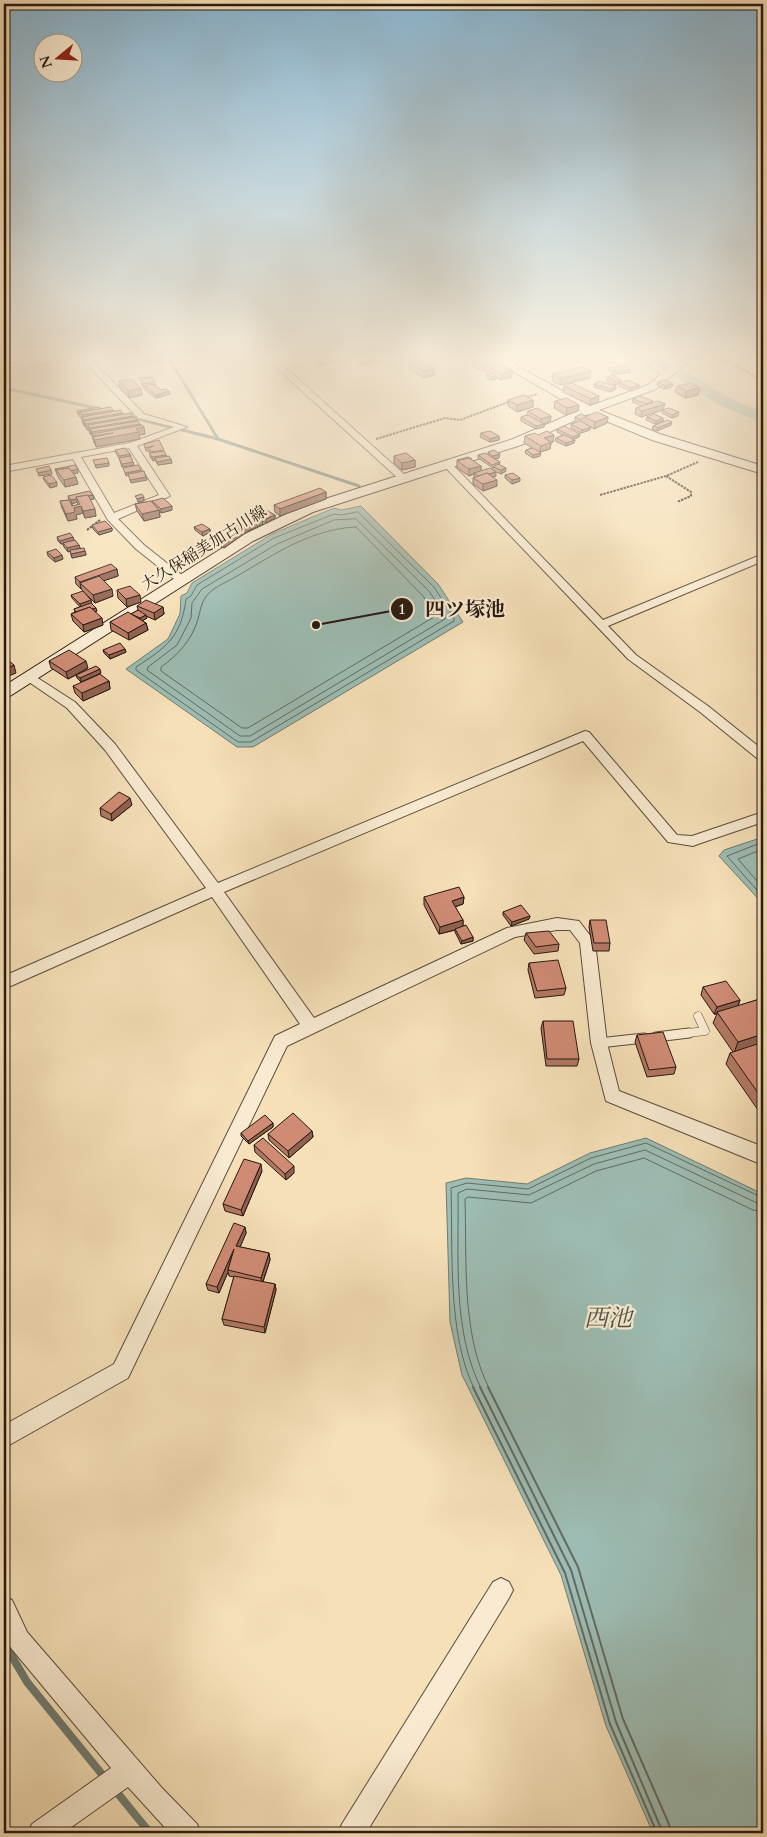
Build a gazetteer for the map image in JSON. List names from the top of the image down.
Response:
{
  "streets": {
    "main road": ["大久保稲美加古川線"]
  },
  "water": ["西池"],
  "places": ["四ツ塚池"],
  "north": "left"
}
